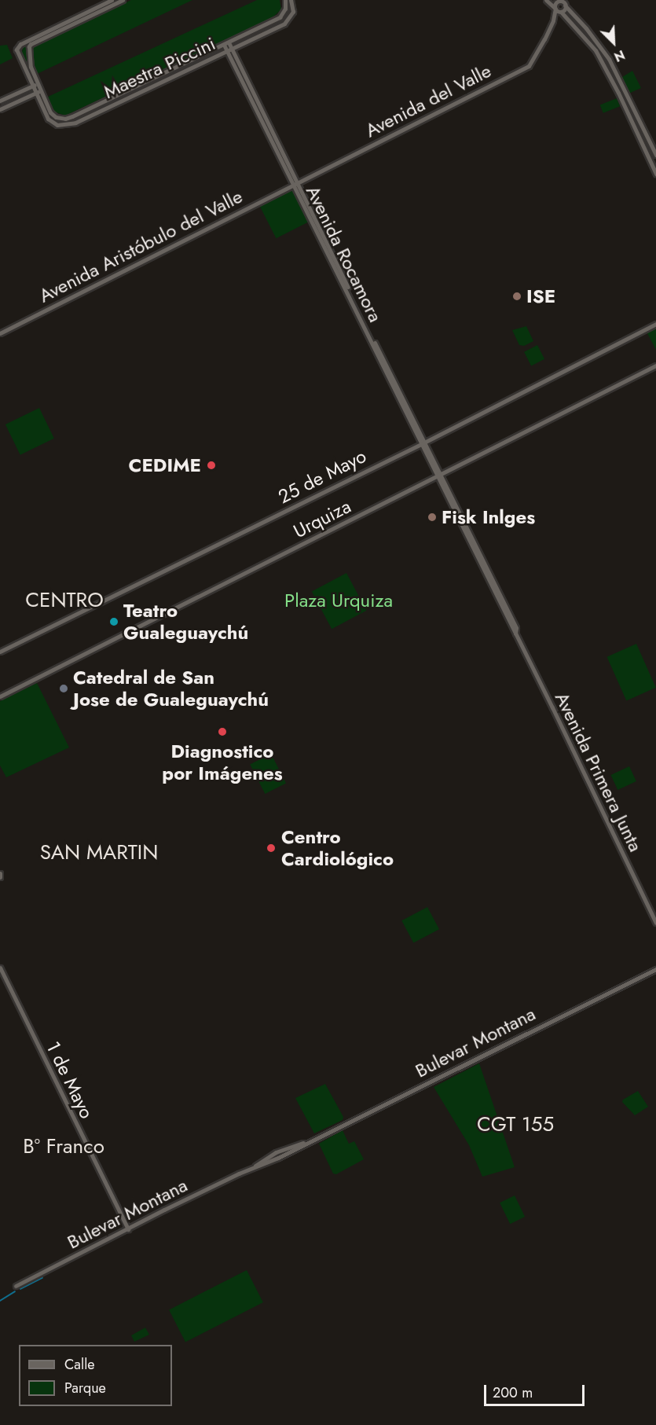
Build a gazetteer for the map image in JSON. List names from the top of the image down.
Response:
{
  "streets": {
    "main road": [
      "Maestra Piccini",
      "Avenida del Valle",
      "Avenida Aristóbulo del Valle",
      "Avenida Rocamora",
      "25 de Mayo",
      "Urquiza",
      "Avenida Primera Junta",
      "Bulevar Montana",
      "1 de Mayo"
    ]
  },
  "crossings": [
    ["Maestra Piccini", "Avenida Rocamora"],
    ["Avenida del Valle", "Avenida Aristóbulo del Valle"],
    ["Avenida del Valle", "Avenida Rocamora"],
    ["Avenida Aristóbulo del Valle", "Avenida Rocamora"],
    ["Avenida Rocamora", "25 de Mayo"],
    ["Avenida Rocamora", "Urquiza"],
    ["Avenida Rocamora", "Avenida Primera Junta"],
    ["Urquiza", "Avenida Primera Junta"],
    ["Bulevar Montana", "1 de Mayo"]
  ],
  "districts": [
    "CENTRO",
    "SAN MARTIN",
    "CGT 155",
    "Bº Franco"
  ],
  "parks": ["Plaza Urquiza"],
  "places": [
    "ISE",
    "CEDIME",
    "Fisk Inlges",
    "Teatro Gualeguaychú",
    "Catedral de San Jose de Gualeguaychú",
    "Diagnostico por Imágenes",
    "Centro Cardiológico"
  ],
  "legend": ["Calle", "Parque"],
  "scale_bar": "200 m",
  "north": "bottom right"
}
